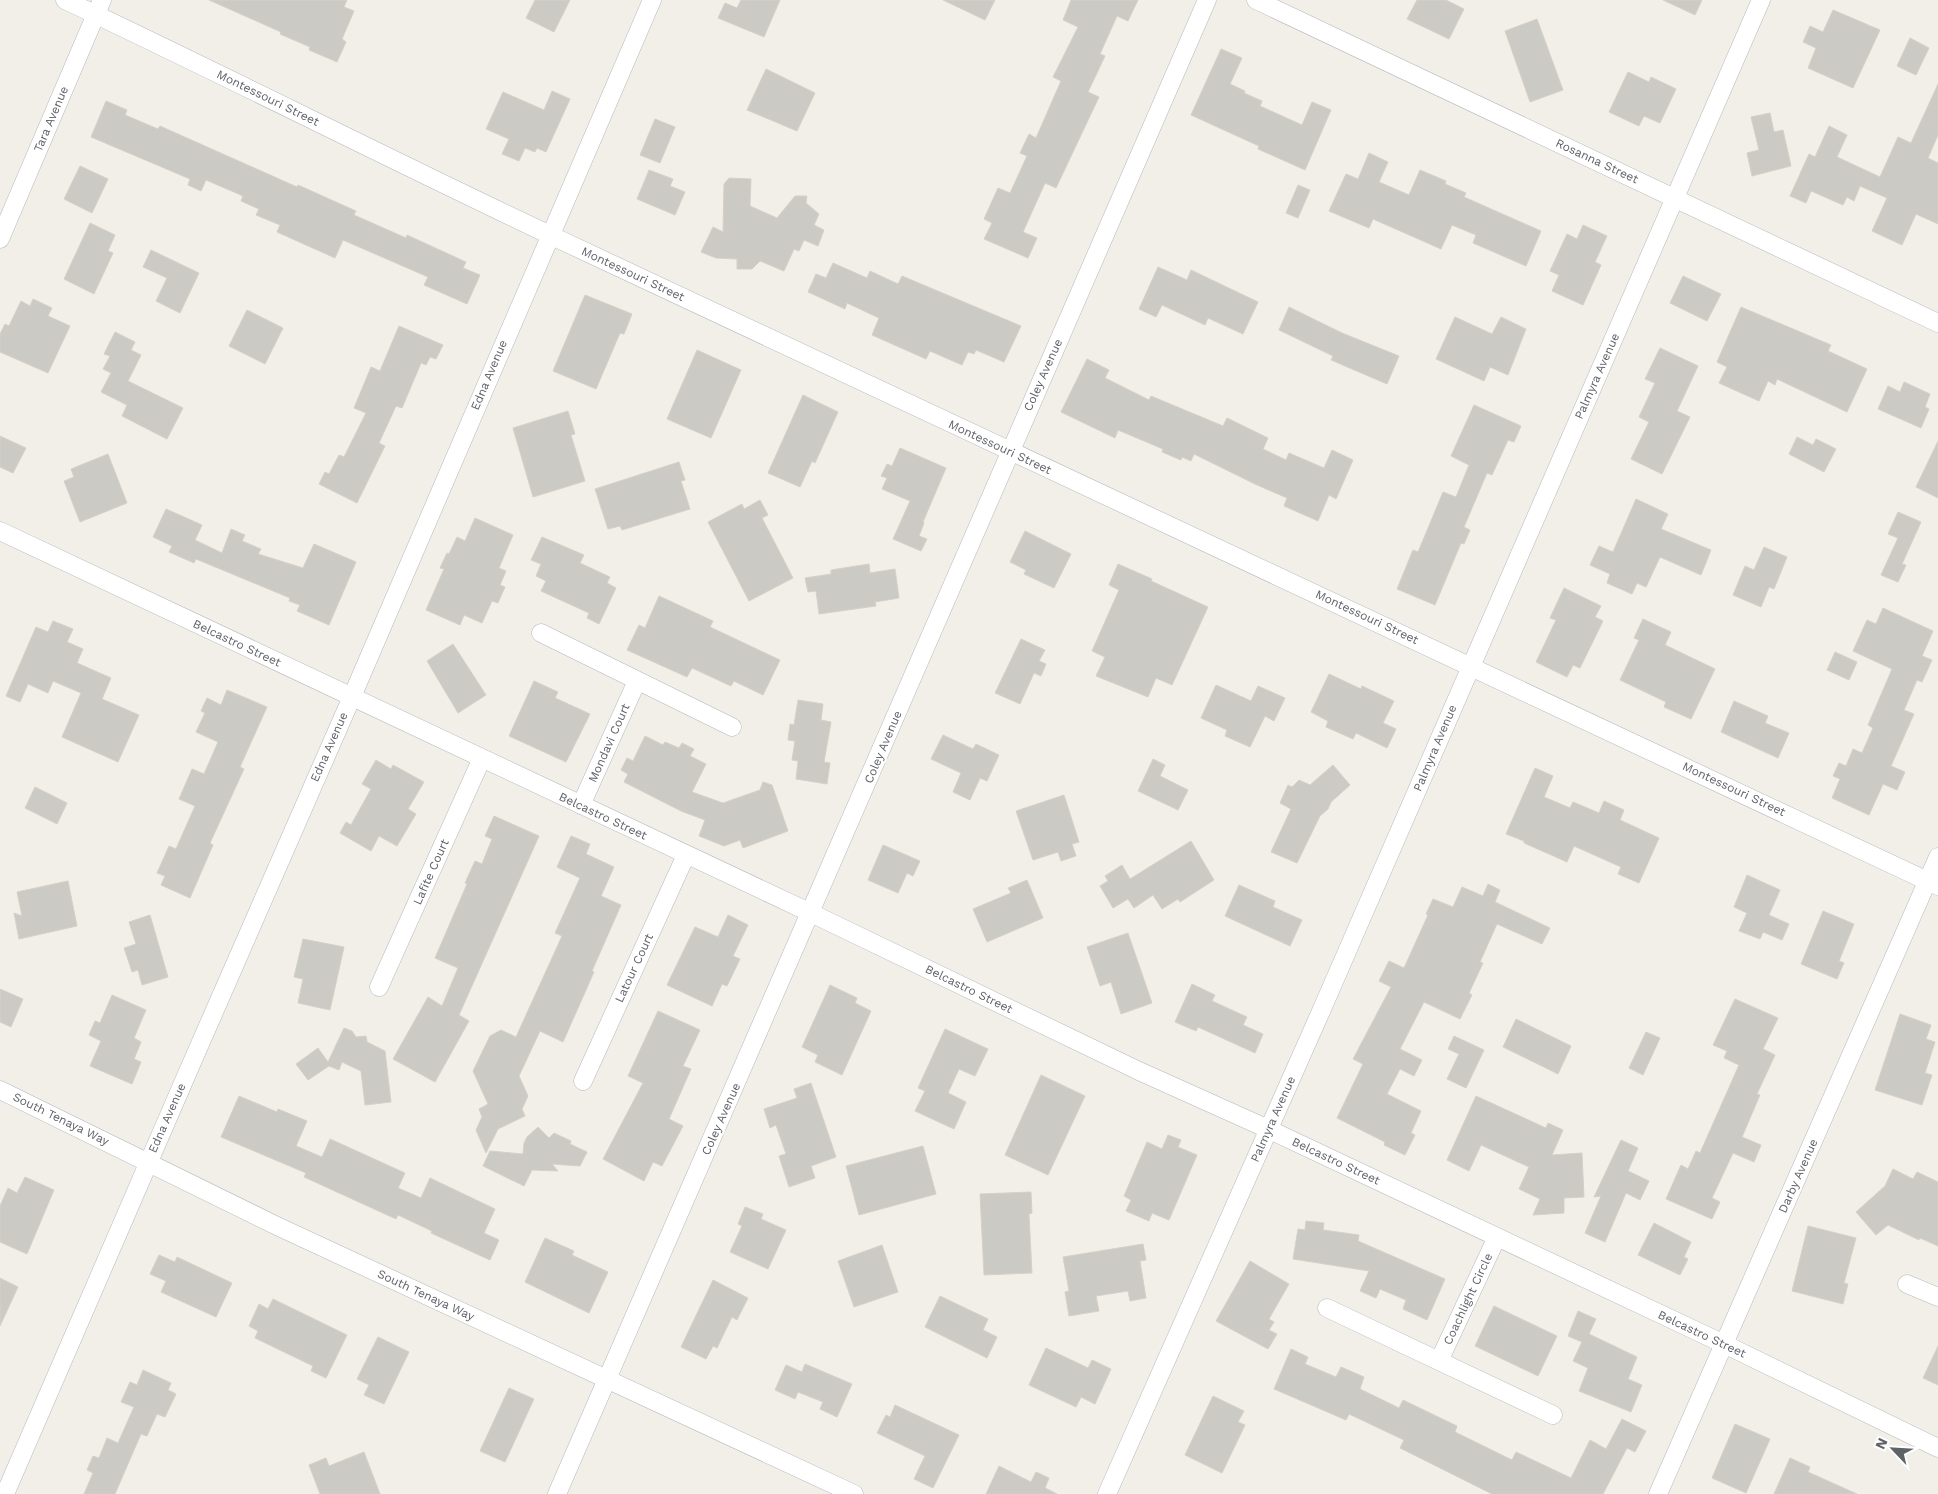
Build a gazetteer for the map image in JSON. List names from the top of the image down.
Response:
{
  "streets": {
    "street": [
      "Montessouri Street",
      "Tara Avenue",
      "Rosanna Street",
      "Edna Avenue",
      "Coley Avenue",
      "Palmyra Avenue",
      "Belcastro Street",
      "Mondavi Court",
      "Lafite Court",
      "Latour Court",
      "South Tenaya Way",
      "Darby Avenue",
      "Coachlight Circle"
    ]
  },
  "crossings": [
    ["Montessouri Street", "Tara Avenue"],
    ["Montessouri Street", "Edna Avenue"],
    ["Montessouri Street", "Coley Avenue"],
    ["Montessouri Street", "Palmyra Avenue"],
    ["Montessouri Street", "Darby Avenue"],
    ["Rosanna Street", "Palmyra Avenue"],
    ["Edna Avenue", "Belcastro Street"],
    ["Edna Avenue", "South Tenaya Way"],
    ["Coley Avenue", "Belcastro Street"],
    ["Coley Avenue", "South Tenaya Way"],
    ["Palmyra Avenue", "Belcastro Street"],
    ["Belcastro Street", "Mondavi Court"],
    ["Belcastro Street", "Lafite Court"],
    ["Belcastro Street", "Latour Court"],
    ["Belcastro Street", "Darby Avenue"],
    ["Belcastro Street", "Coachlight Circle"]
  ],
  "north": "top left"
}
